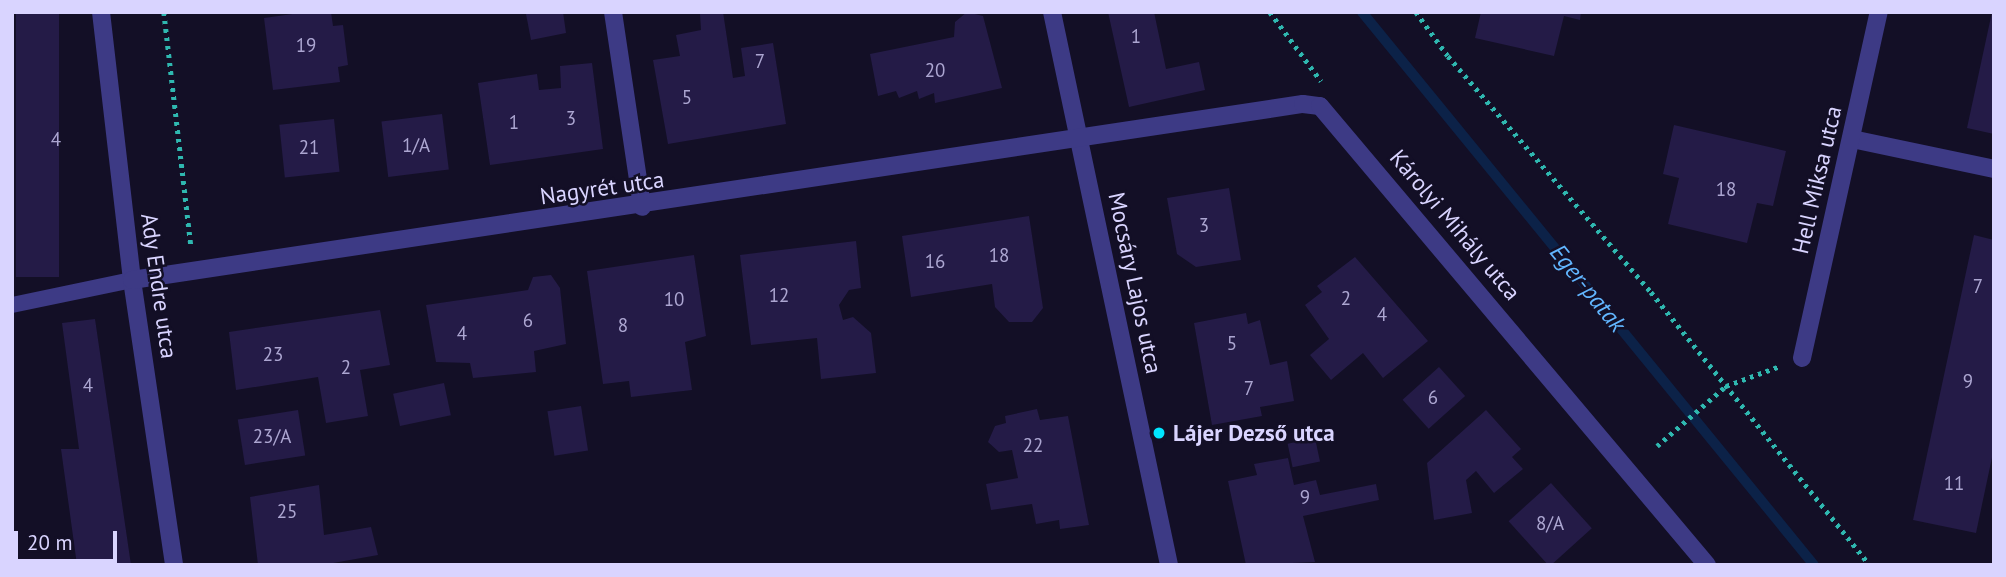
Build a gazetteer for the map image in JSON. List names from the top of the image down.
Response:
{
  "streets": {
    "street": [
      "Hell Miksa utca",
      "Nagyrét utca",
      "Károlyi Mihály utca",
      "Mocsáry Lajos utca",
      "Ady Endre utca"
    ]
  },
  "crossings": [
    ["Nagyrét utca", "Mocsáry Lajos utca"],
    ["Nagyrét utca", "Ady Endre utca"]
  ],
  "water": ["Eger-patak"],
  "places": ["Lájer Dezső utca"],
  "house_numbers": [
    "1",
    "19",
    "7",
    "20",
    "5",
    "3",
    "1",
    "4",
    "1/A",
    "21",
    "18",
    "3",
    "18",
    "16",
    "7",
    "12",
    "2",
    "10",
    "4",
    "6",
    "8",
    "4",
    "5",
    "23",
    "2",
    "9",
    "4",
    "7",
    "6",
    "23/A",
    "22",
    "11",
    "9",
    "25",
    "8/A"
  ],
  "scale_bar": "20 m"
}
